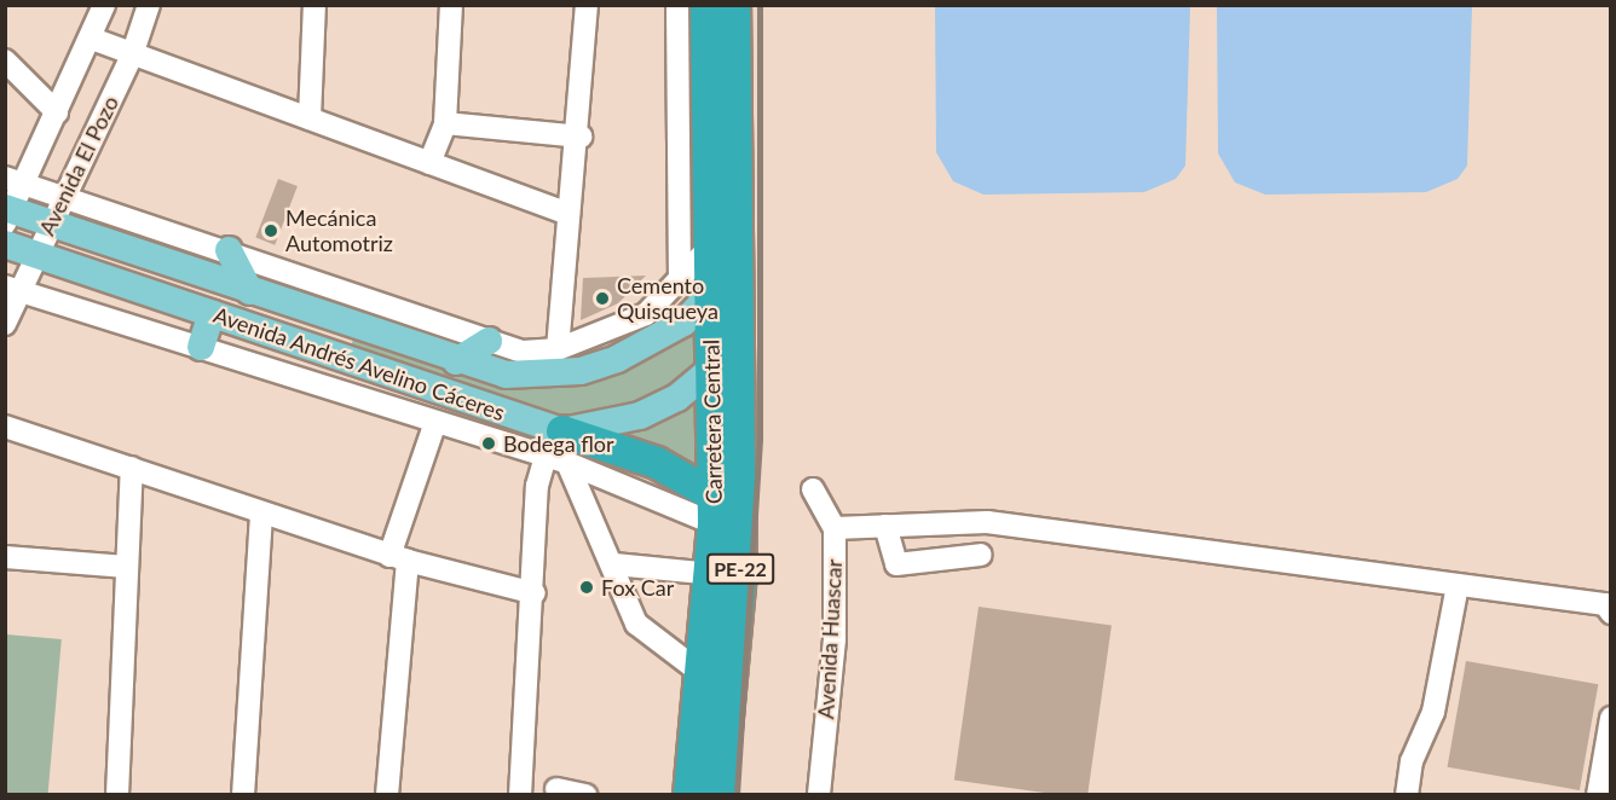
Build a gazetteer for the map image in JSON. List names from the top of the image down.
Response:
{
  "streets": {
    "highway": ["Carretera Central", "PE-22"],
    "main road": ["Avenida Andrés Avelino Cáceres"],
    "street": ["Avenida El Pozo", "Avenida Huascar"]
  },
  "crossings": [
    ["Avenida El Pozo", "Avenida Andrés Avelino Cáceres"],
    ["Avenida Andrés Avelino Cáceres", "Carretera Central"]
  ],
  "places": [
    "Mecánica Automotriz",
    "Cemento Quisqueya",
    "Bodega flor",
    "Fox Car"
  ]
}
